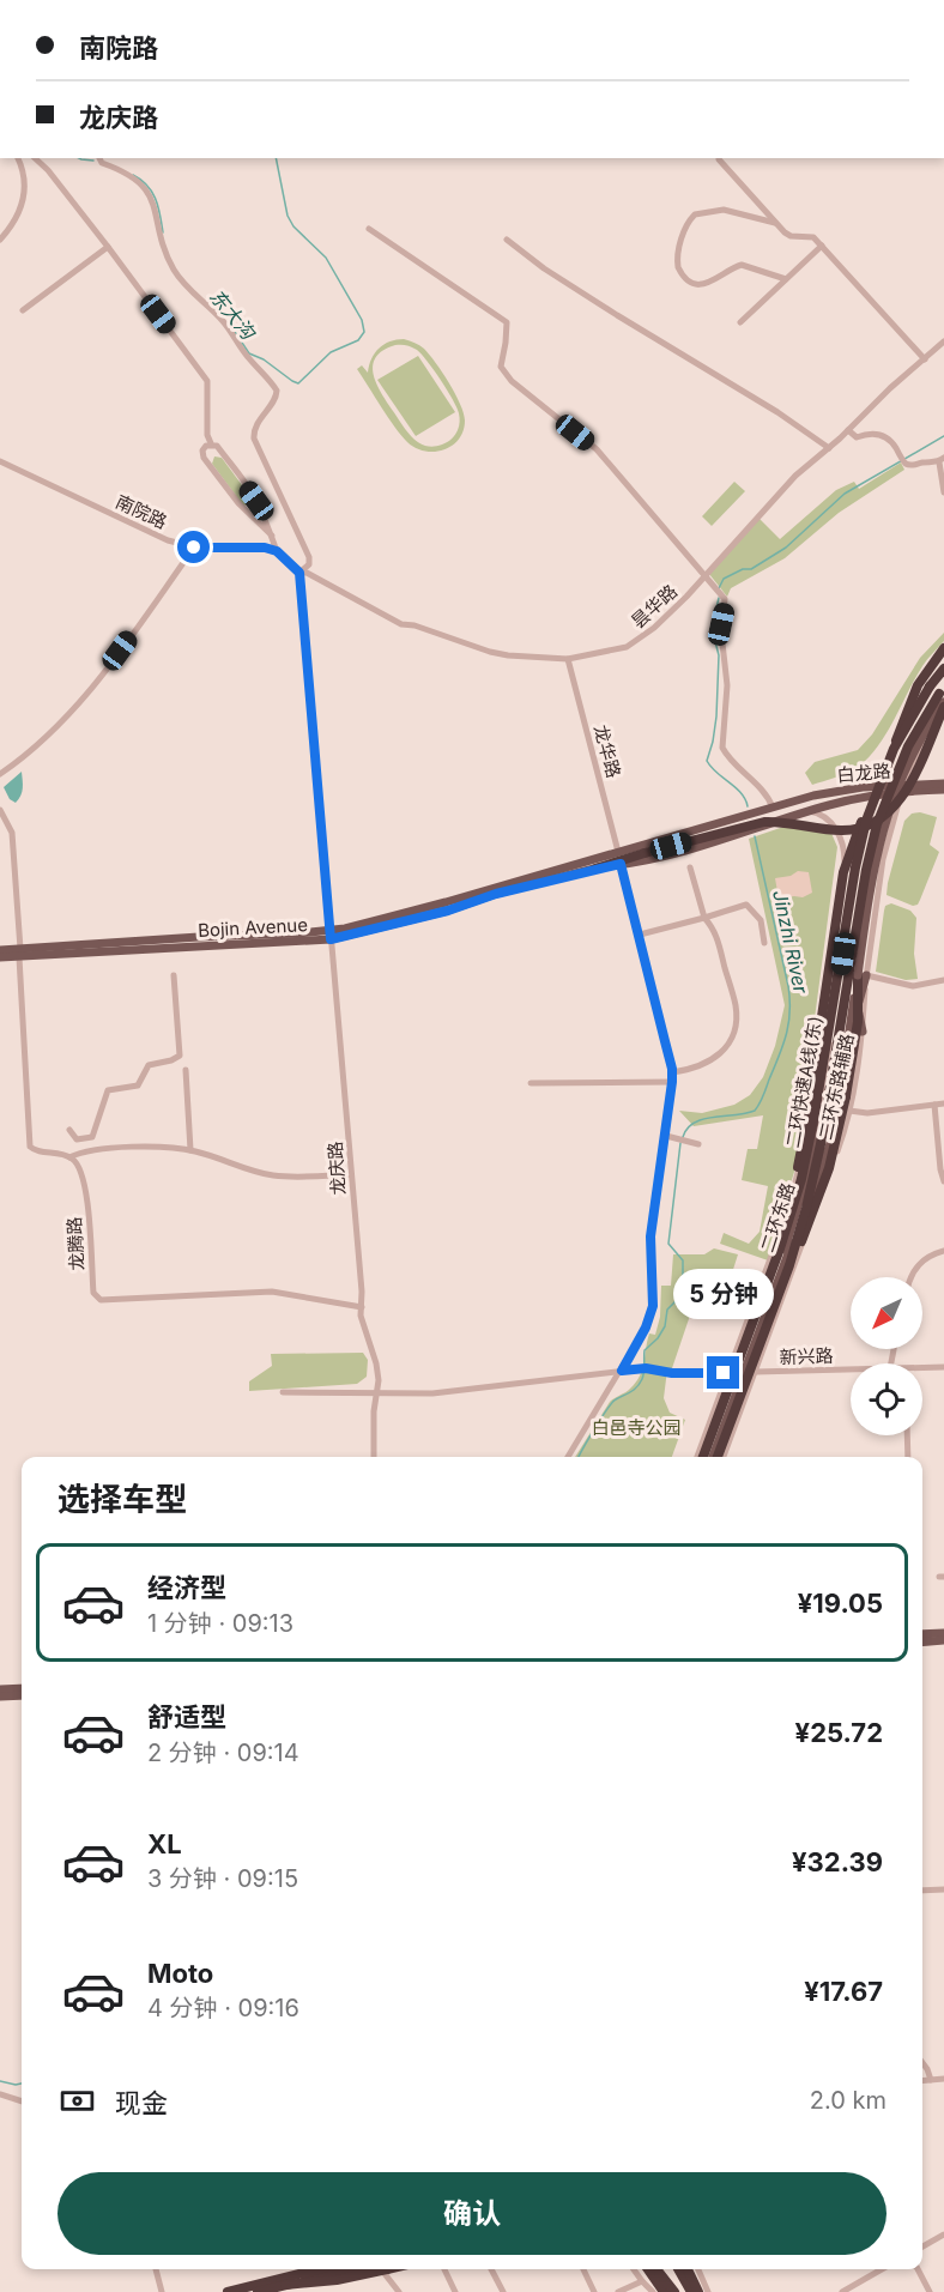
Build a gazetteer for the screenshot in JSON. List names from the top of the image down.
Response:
{
  "streets": {
    "highway": ["二环快速A线(东)"],
    "main road": ["白龙路", "Bojin Avenue", "二环东路"],
    "street": [
      "南院路",
      "昙华路",
      "龙华路",
      "二环东路辅路",
      "龙庆路",
      "龙腾路",
      "新兴路"
    ]
  },
  "crossings": [
    ["昙华路", "龙华路"],
    ["龙华路", "Bojin Avenue"],
    ["白龙路", "Bojin Avenue"],
    ["白龙路", "二环东路辅路"],
    ["Bojin Avenue", "龙庆路"],
    ["二环快速A线(东)", "二环东路辅路"],
    ["二环东路辅路", "二环东路"],
    ["二环东路辅路", "新兴路"],
    ["龙庆路", "龙腾路"]
  ],
  "water": ["东大沟", "Jinzhi River"],
  "parks": ["白邑寺公园"],
  "north": "bottom left",
  "page": {
    "banner": ["南院路", "龙庆路"],
    "bubble": "5 分钟",
    "heading": "选择车型",
    "list": [
      {
        "name": "经济型",
        "note": "1 分钟 · 09:13",
        "value": "¥19.05"
      },
      {
        "name": "舒适型",
        "note": "2 分钟 · 09:14",
        "value": "¥25.72"
      },
      {
        "name": "XL",
        "note": "3 分钟 · 09:15",
        "value": "¥32.39"
      },
      {
        "name": "Moto",
        "note": "4 分钟 · 09:16",
        "value": "¥17.67"
      }
    ],
    "pay": ["现金", "2.0 km"],
    "buttons": "确认"
  }
}
